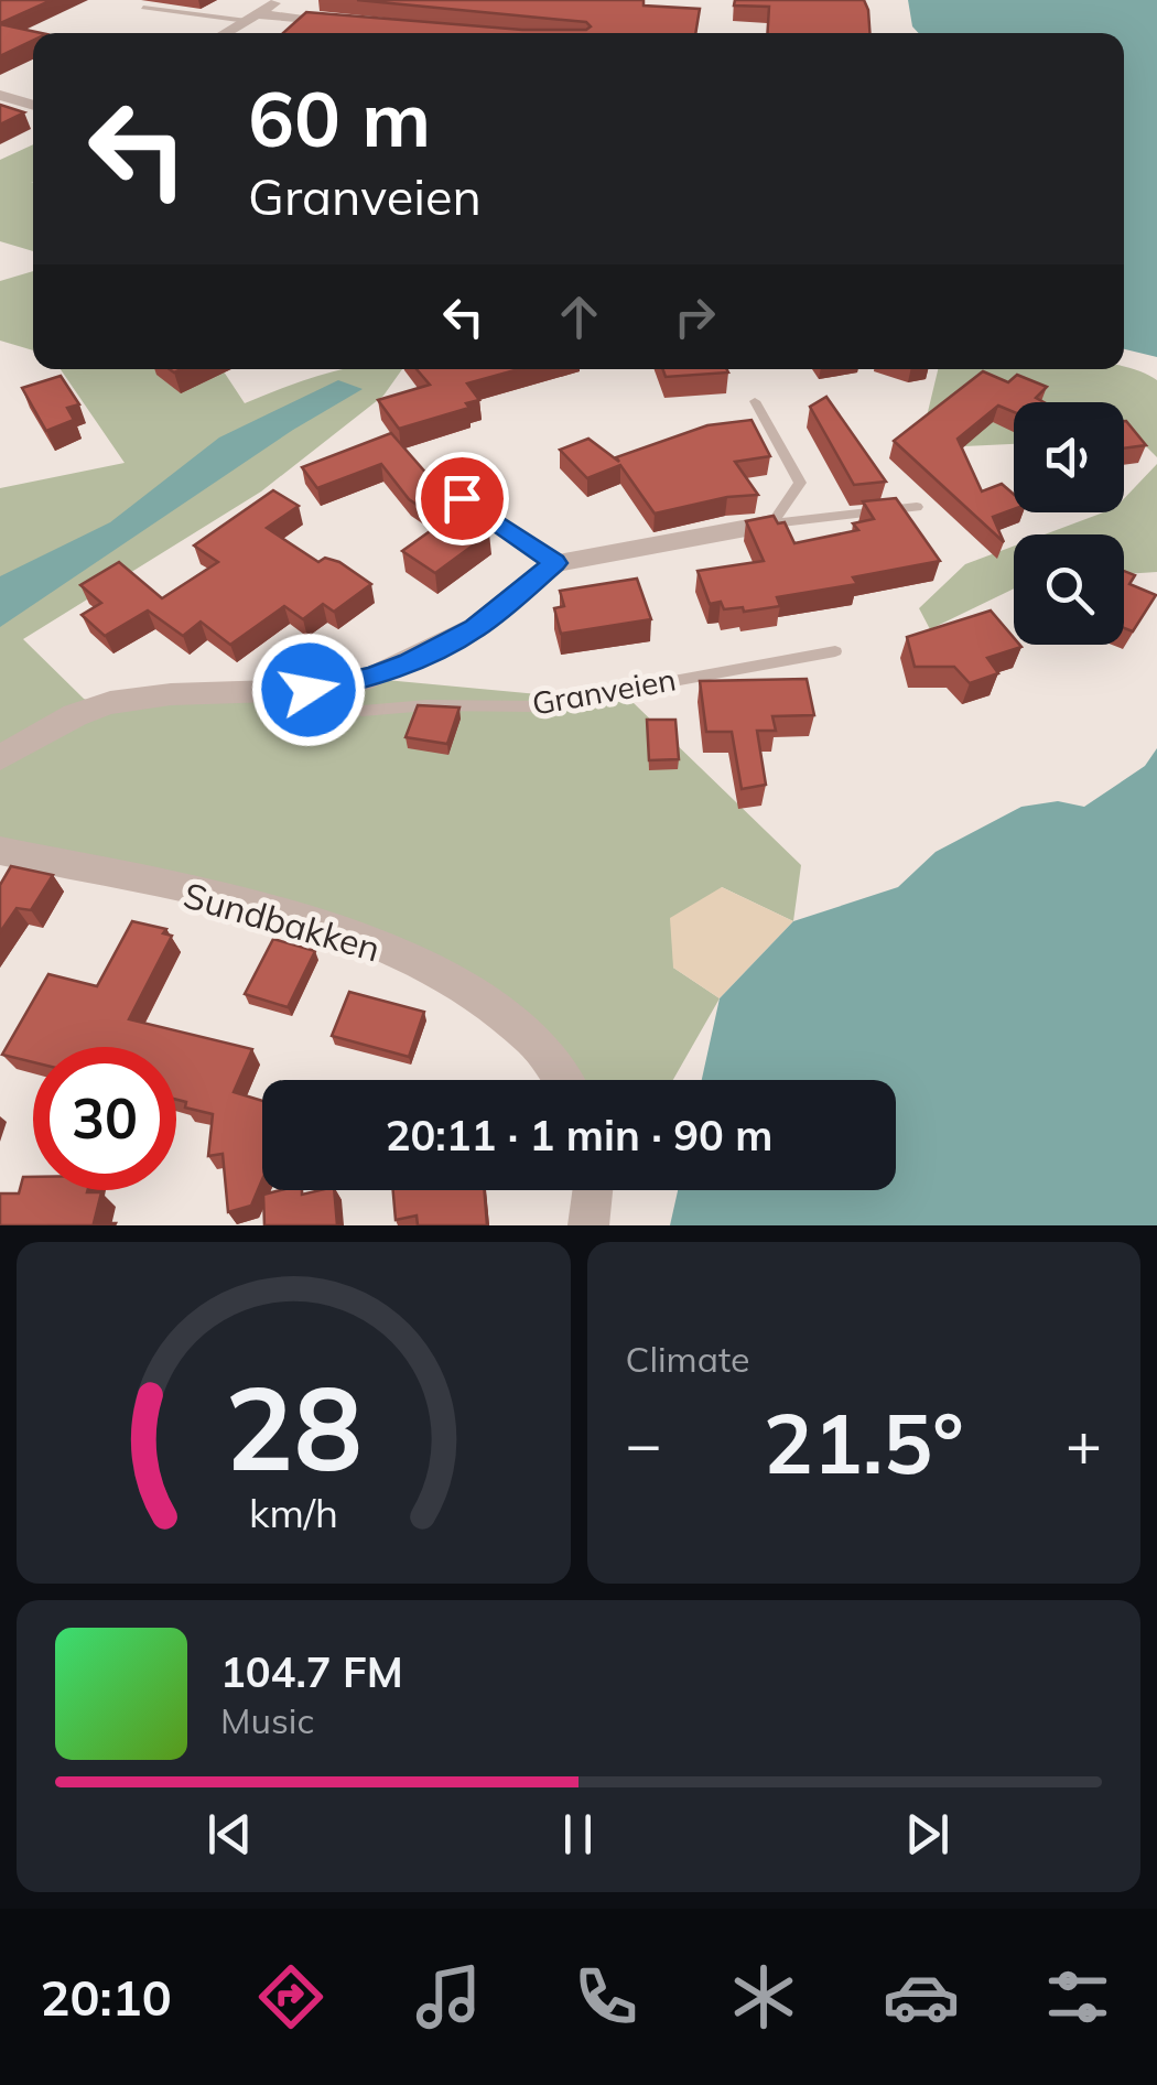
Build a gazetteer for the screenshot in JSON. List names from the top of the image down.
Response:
{
  "streets": {
    "street": ["Granveien", "Sundbakken"]
  },
  "page": {
    "turn": ["60 m", "Granveien"],
    "limit": "30",
    "trip": "20:11 · 1 min · 90 m",
    "tile": "Climate",
    "heat": ["−", "21.5°", "+"],
    "song": ["104.7 FM", "Music"],
    "tabs": "20:10",
    "gauge": ["28", "km/h"]
  }
}
